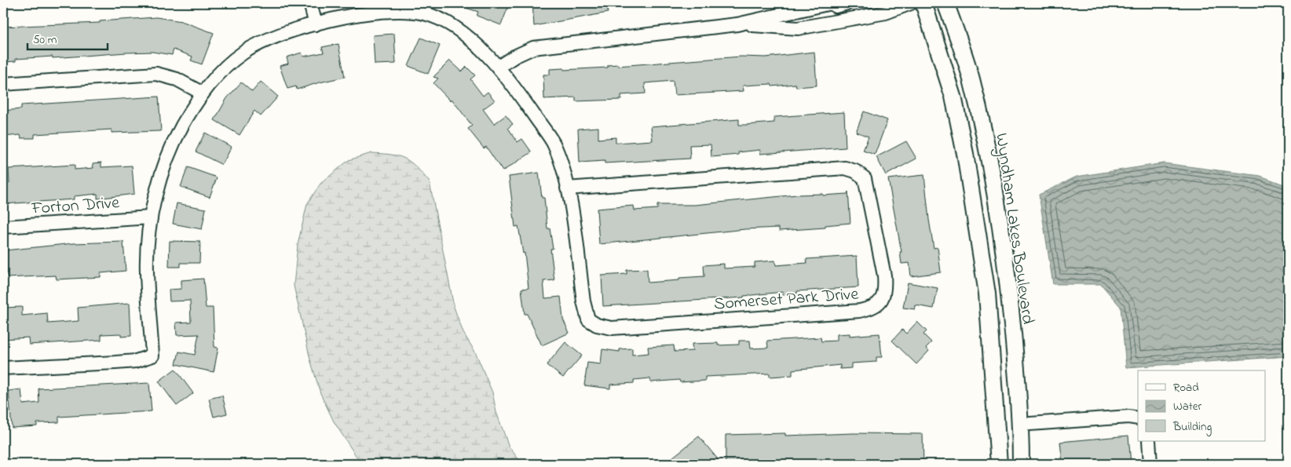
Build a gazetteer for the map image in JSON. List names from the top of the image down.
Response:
{
  "streets": {
    "street": ["Forton Drive", "Wyndham Lakes Boulevard", "Somerset Park Drive"]
  },
  "crossings": [
    ["Forton Drive", "Somerset Park Drive"]
  ],
  "legend": ["Road", "Water", "Building"],
  "scale_bar": "50 m"
}
